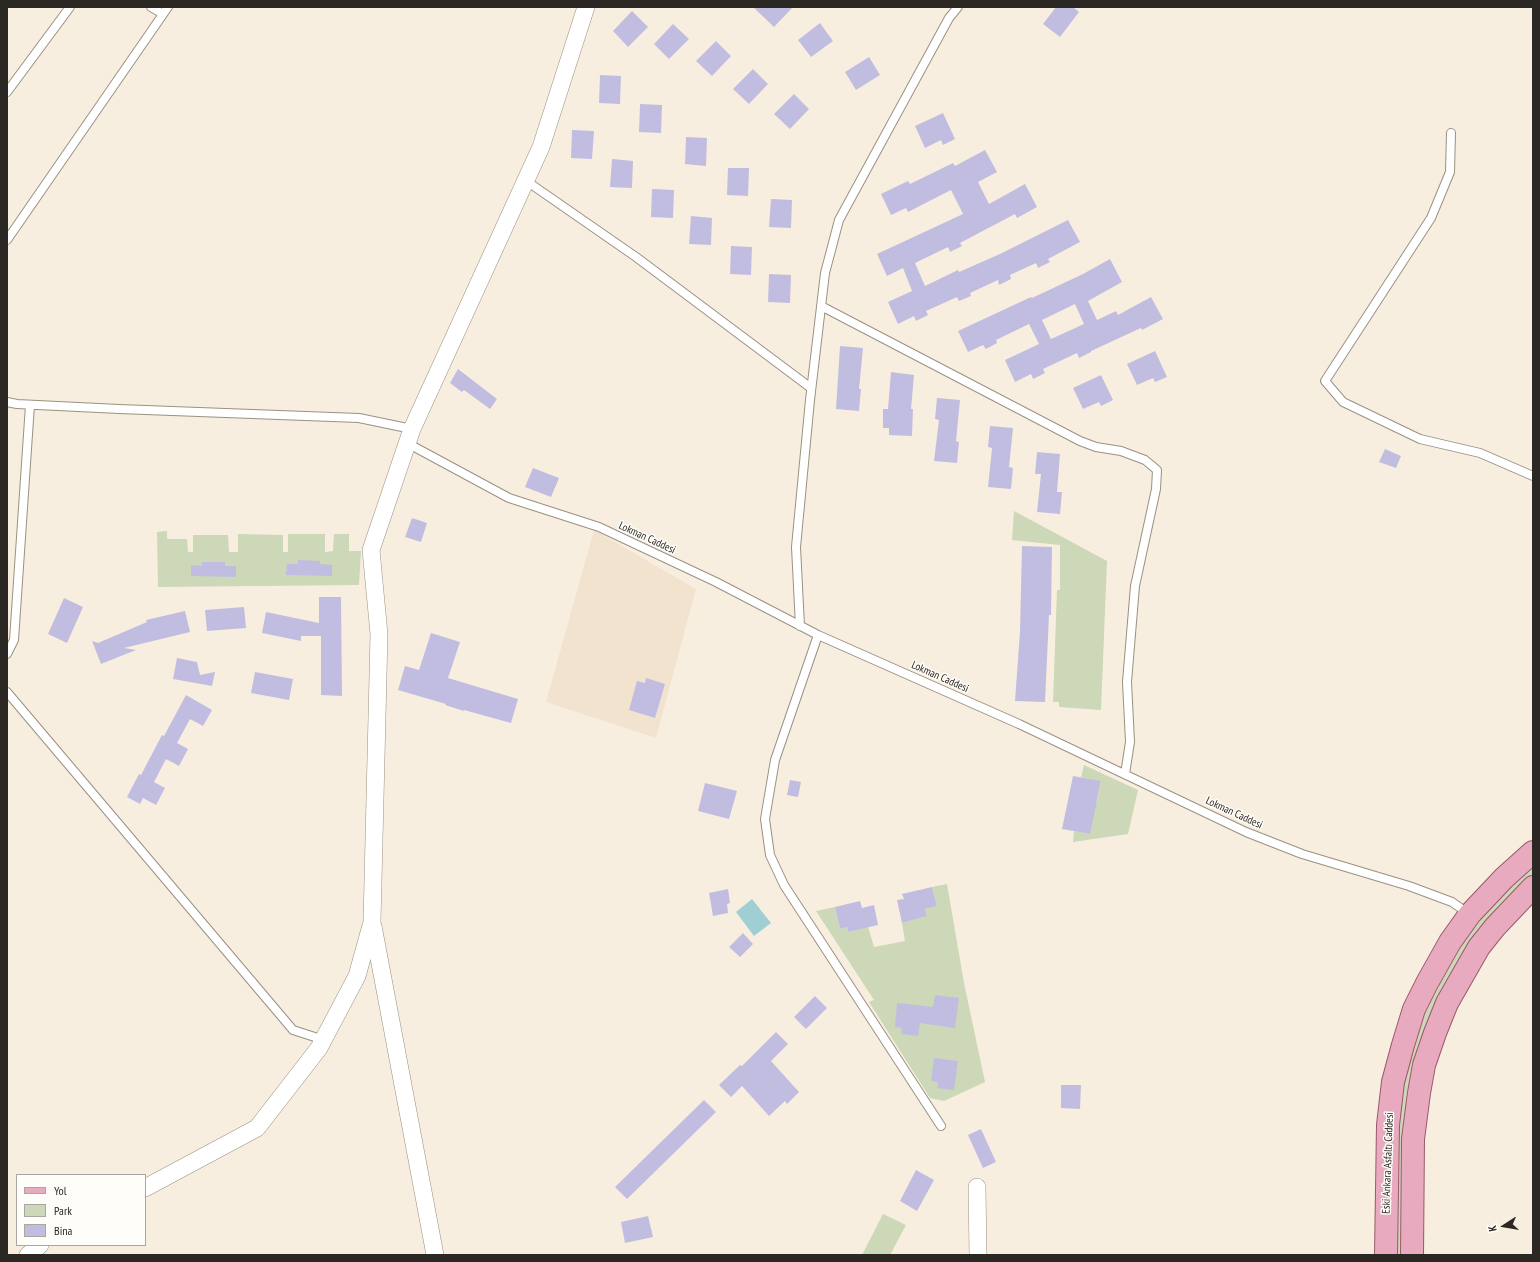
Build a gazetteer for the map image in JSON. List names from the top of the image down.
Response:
{
  "streets": {
    "main road": ["Eski Ankara Asfaltı Caddesi"],
    "lane": ["Lokman Caddesi"]
  },
  "crossings": [
    ["Lokman Caddesi", "Eski Ankara Asfaltı Caddesi"]
  ],
  "legend": ["Yol", "Park", "Bina"],
  "north": "left"
}
